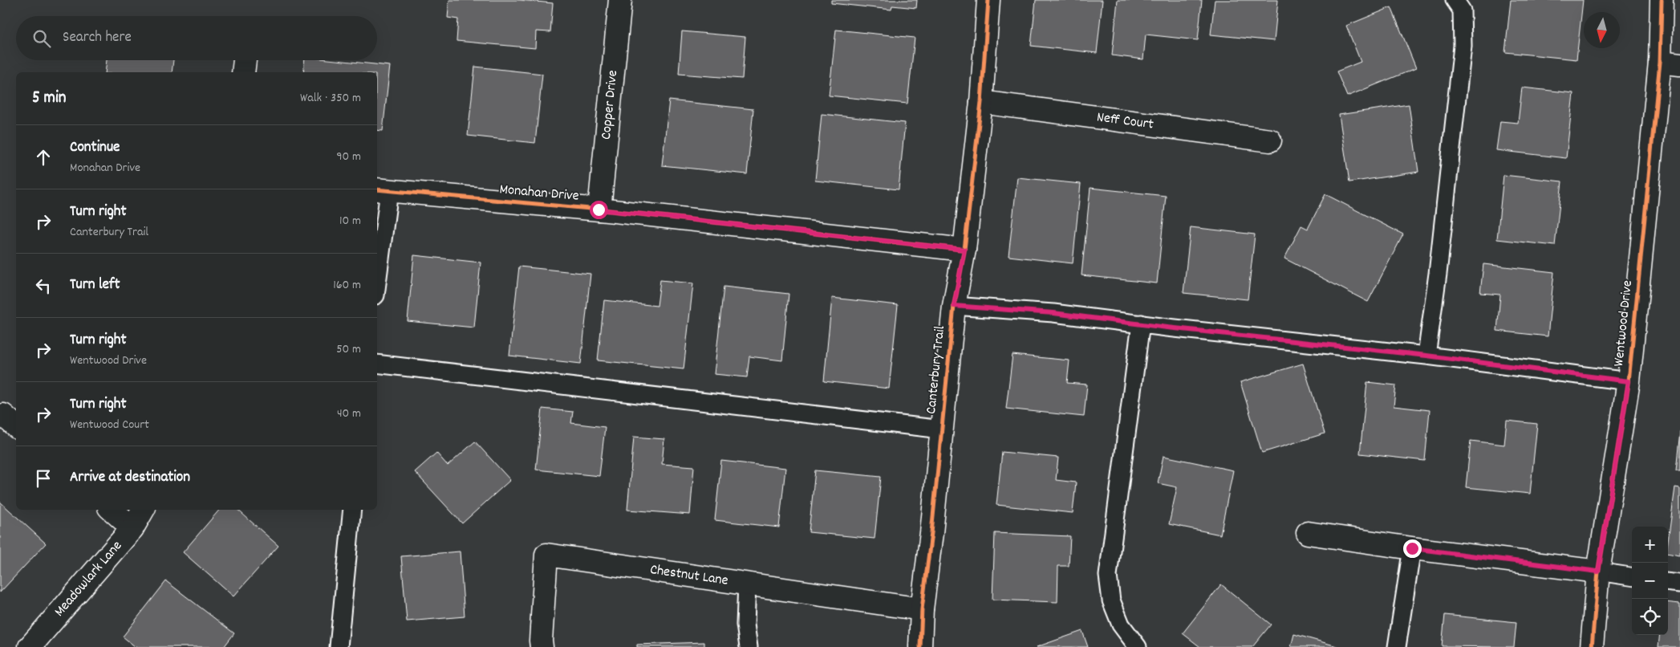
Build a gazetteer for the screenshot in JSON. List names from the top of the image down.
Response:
{
  "streets": {
    "street": [
      "Copper Drive",
      "Neff Court",
      "Monahan Drive",
      "Wentwood Drive",
      "Canterbury Trail",
      "Chestnut Lane",
      "Meadowlark Lane"
    ]
  },
  "crossings": [
    ["Copper Drive", "Monahan Drive"],
    ["Neff Court", "Canterbury Trail"],
    ["Monahan Drive", "Canterbury Trail"],
    ["Canterbury Trail", "Chestnut Lane"]
  ],
  "north": "bottom",
  "page": {
    "search": "Search here",
    "heading": ["5 min", "Walk · 350 m"],
    "list": [
      ["Continue", "Monahan Drive", "90 m"],
      ["Turn right", "Canterbury Trail", "10 m"],
      ["Turn left", "160 m"],
      ["Turn right", "Wentwood Drive", "50 m"],
      ["Turn right", "Wentwood Court", "40 m"],
      "Arrive at destination"
    ],
    "map_buttons": ["+", "−"]
  }
}
